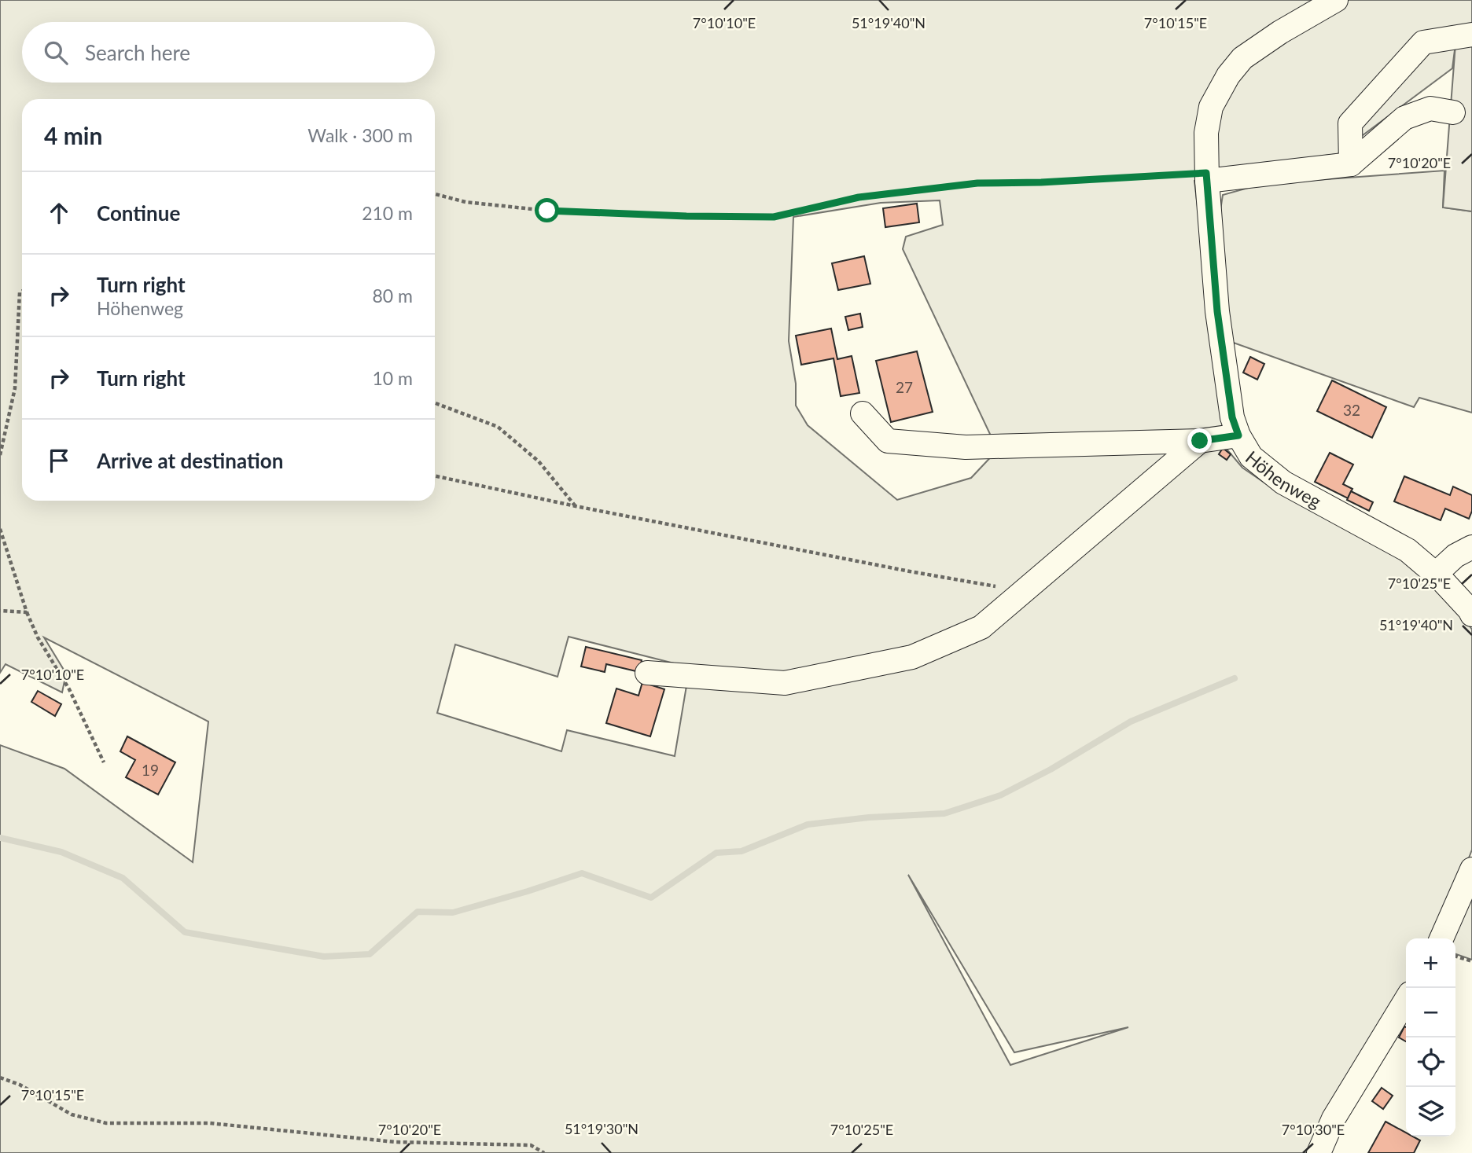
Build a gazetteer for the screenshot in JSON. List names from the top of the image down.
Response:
{
  "streets": {
    "street": ["Höhenweg"]
  },
  "house_numbers": ["27", "32", "19"],
  "page": {
    "search": "Search here",
    "heading": ["4 min", "Walk · 300 m"],
    "list": [
      ["Continue", "210 m"],
      ["Turn right", "Höhenweg", "80 m"],
      ["Turn right", "10 m"],
      "Arrive at destination"
    ],
    "map_buttons": ["+", "−"]
  },
  "coordinates": [
    "7°10'10\"E",
    "7°10'15\"E",
    "51°19'40\"N",
    "7°10'20\"E",
    "7°10'25\"E",
    "51°19'30\"N",
    "7°10'30\"E"
  ]
}
